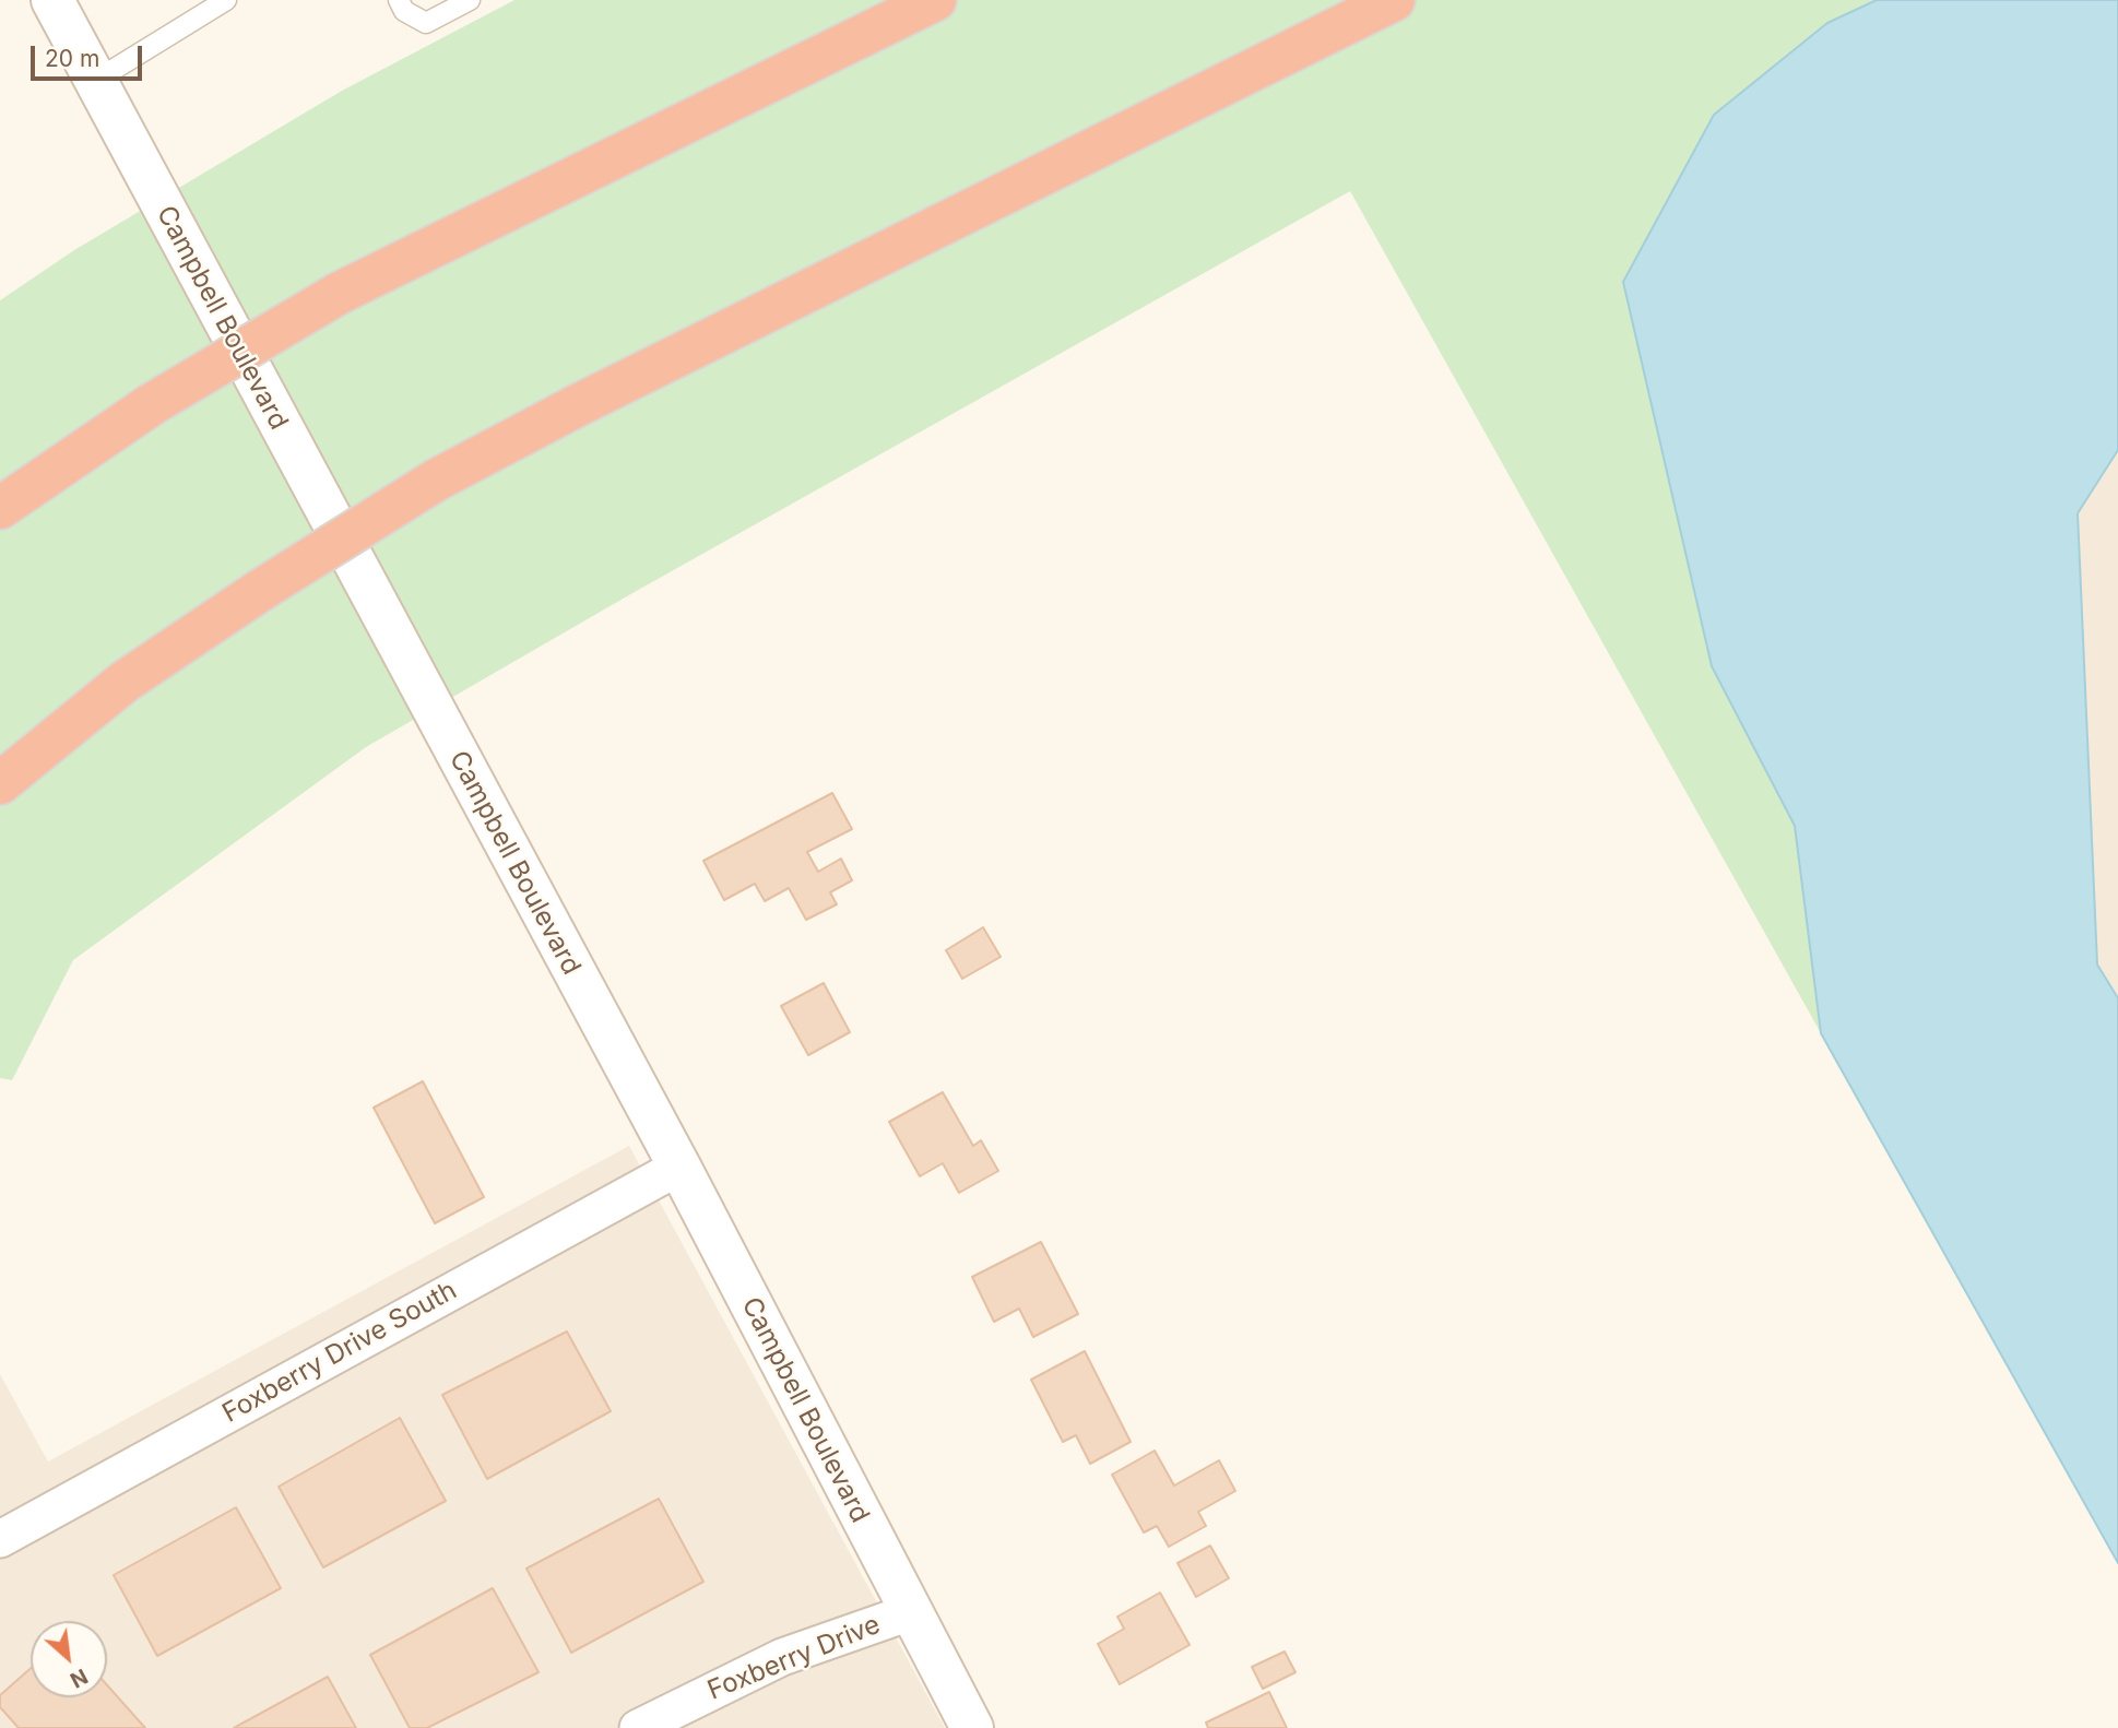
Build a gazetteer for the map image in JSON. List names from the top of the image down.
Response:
{
  "streets": {
    "main road": ["Campbell Boulevard"],
    "street": ["Foxberry Drive South", "Foxberry Drive"]
  },
  "crossings": [
    ["Campbell Boulevard", "Foxberry Drive South"],
    ["Campbell Boulevard", "Foxberry Drive"]
  ],
  "scale_bar": "20 m",
  "north": "bottom right"
}
